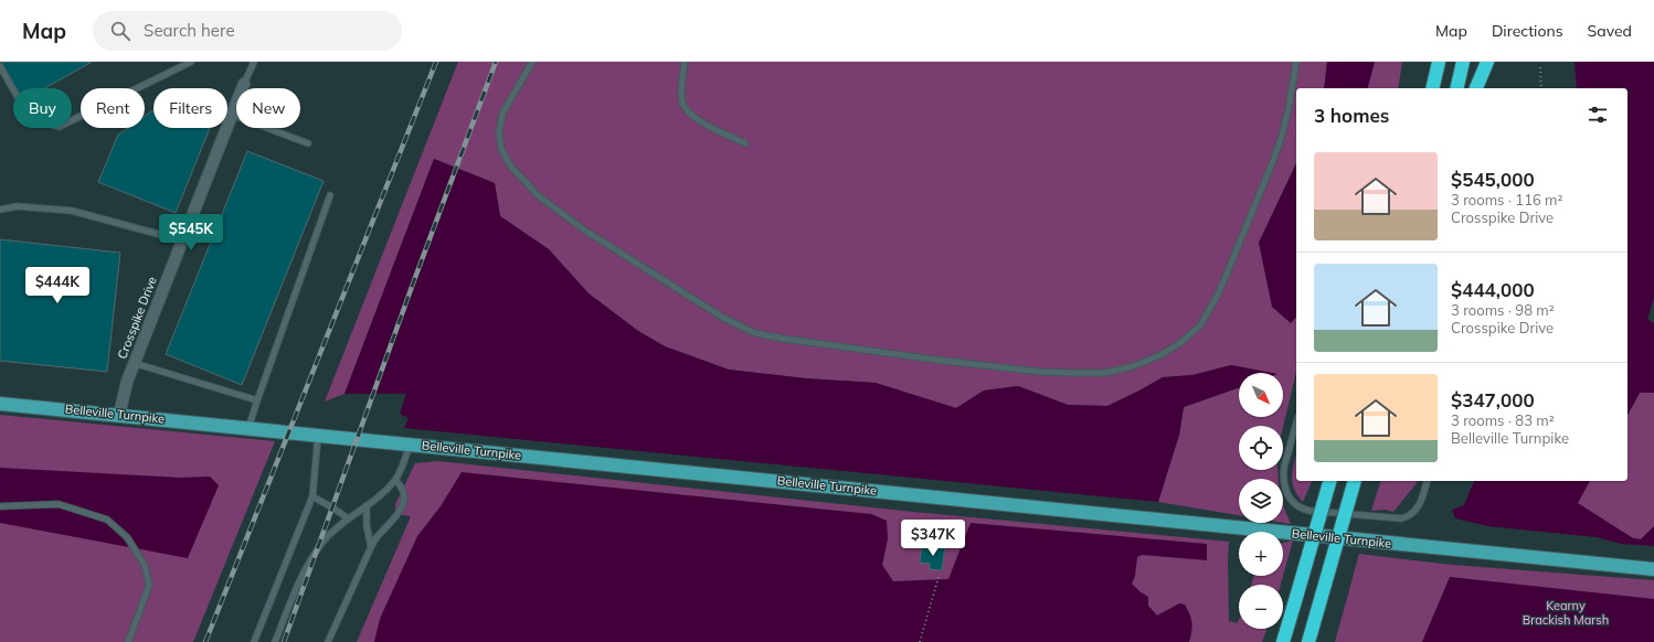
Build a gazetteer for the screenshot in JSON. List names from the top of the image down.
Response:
{
  "streets": {
    "main road": ["Belleville Turnpike"],
    "street": ["Crosspike Drive"]
  },
  "crossings": [
    ["Crosspike Drive", "Belleville Turnpike"]
  ],
  "parks": ["Kearny Brackish Marsh"],
  "north": "bottom right",
  "page": {
    "header": "Map",
    "search": "Search here",
    "nav": ["Map", "Directions", "Saved"],
    "chip": [
      "Buy",
      "Rent",
      "Filters",
      "New"
    ],
    "heading": "3 homes",
    "list": [
      {
        "name": "$545,000",
        "note": "3 rooms · 116 m² · Crosspike Drive"
      },
      {
        "name": "$444,000",
        "note": "3 rooms · 98 m² · Crosspike Drive"
      },
      {
        "name": "$347,000",
        "note": "3 rooms · 83 m² · Belleville Turnpike"
      }
    ],
    "price": ["$545K", "$444K", "$347K"],
    "map_buttons": ["+", "−"]
  }
}
